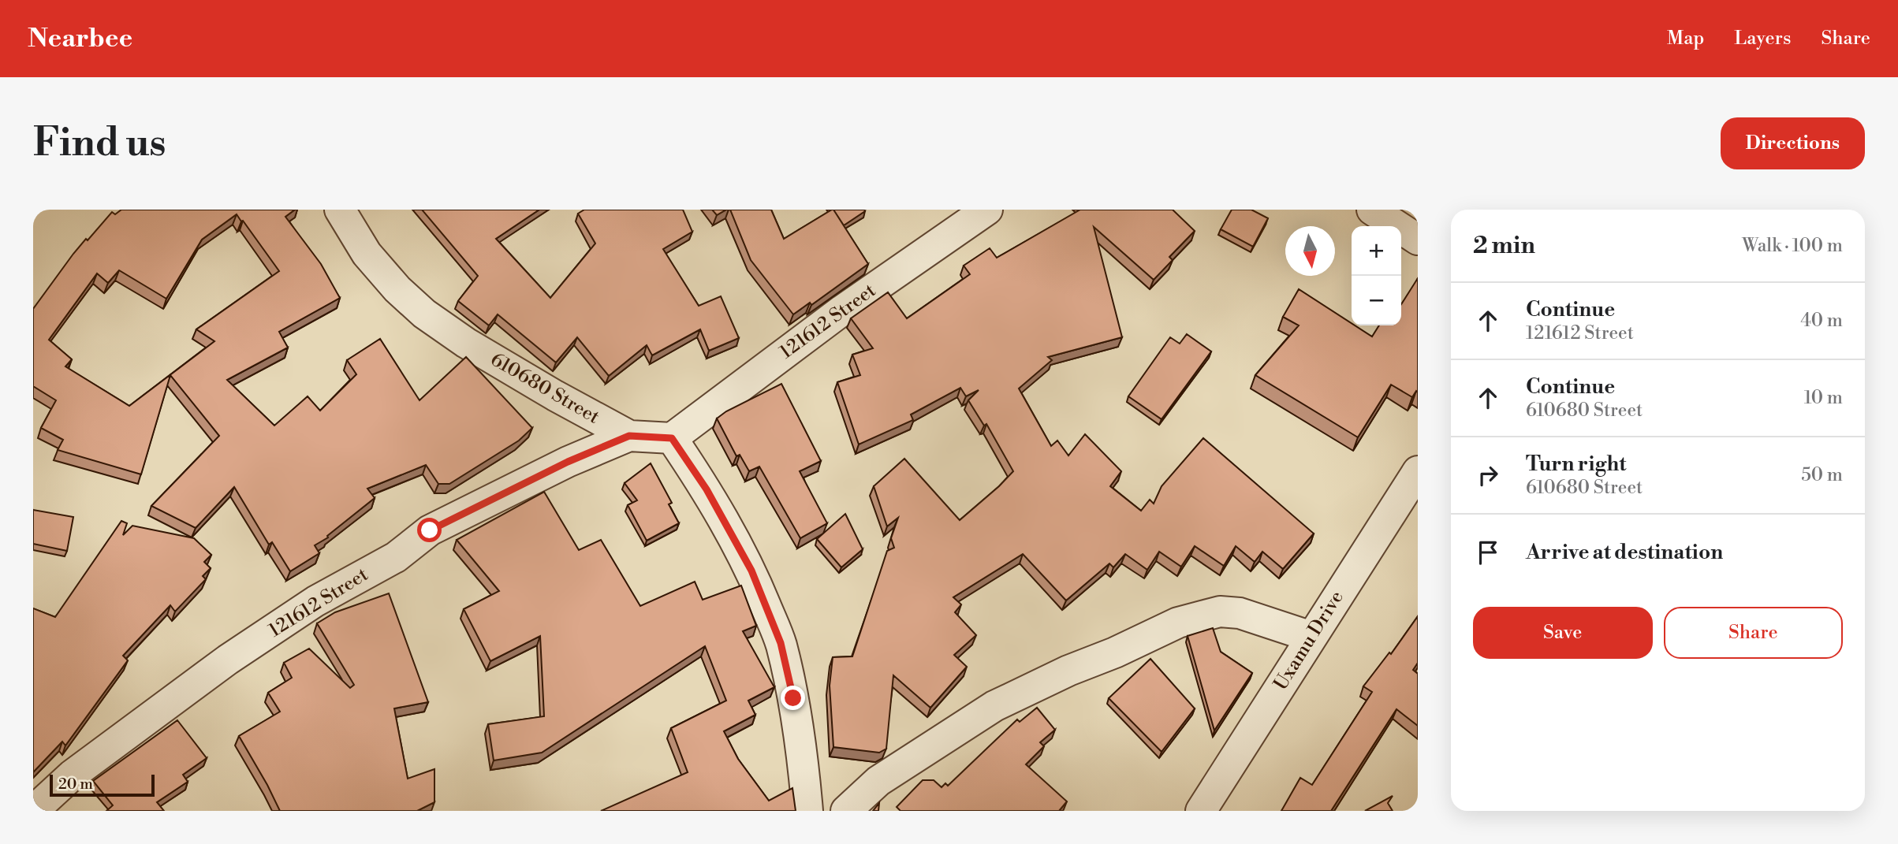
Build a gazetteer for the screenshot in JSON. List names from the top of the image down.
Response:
{
  "streets": {
    "street": ["121612 Street", "610680 Street", "Uxamu Drive"]
  },
  "crossings": [
    ["121612 Street", "610680 Street"]
  ],
  "scale_bar": "20 m",
  "north": "bottom",
  "page": {
    "header": "Nearbee",
    "nav": ["Map", "Layers", "Share"],
    "buttons": [
      "Directions",
      ["Save", "Share"]
    ],
    "title": "Find us",
    "heading": ["2 min", "Walk · 100 m"],
    "map_buttons": ["+", "−"],
    "list": [
      ["Continue", "121612 Street", "40 m"],
      ["Continue", "610680 Street", "10 m"],
      ["Turn right", "610680 Street", "50 m"],
      "Arrive at destination"
    ],
    "scale": "20 m"
  }
}
